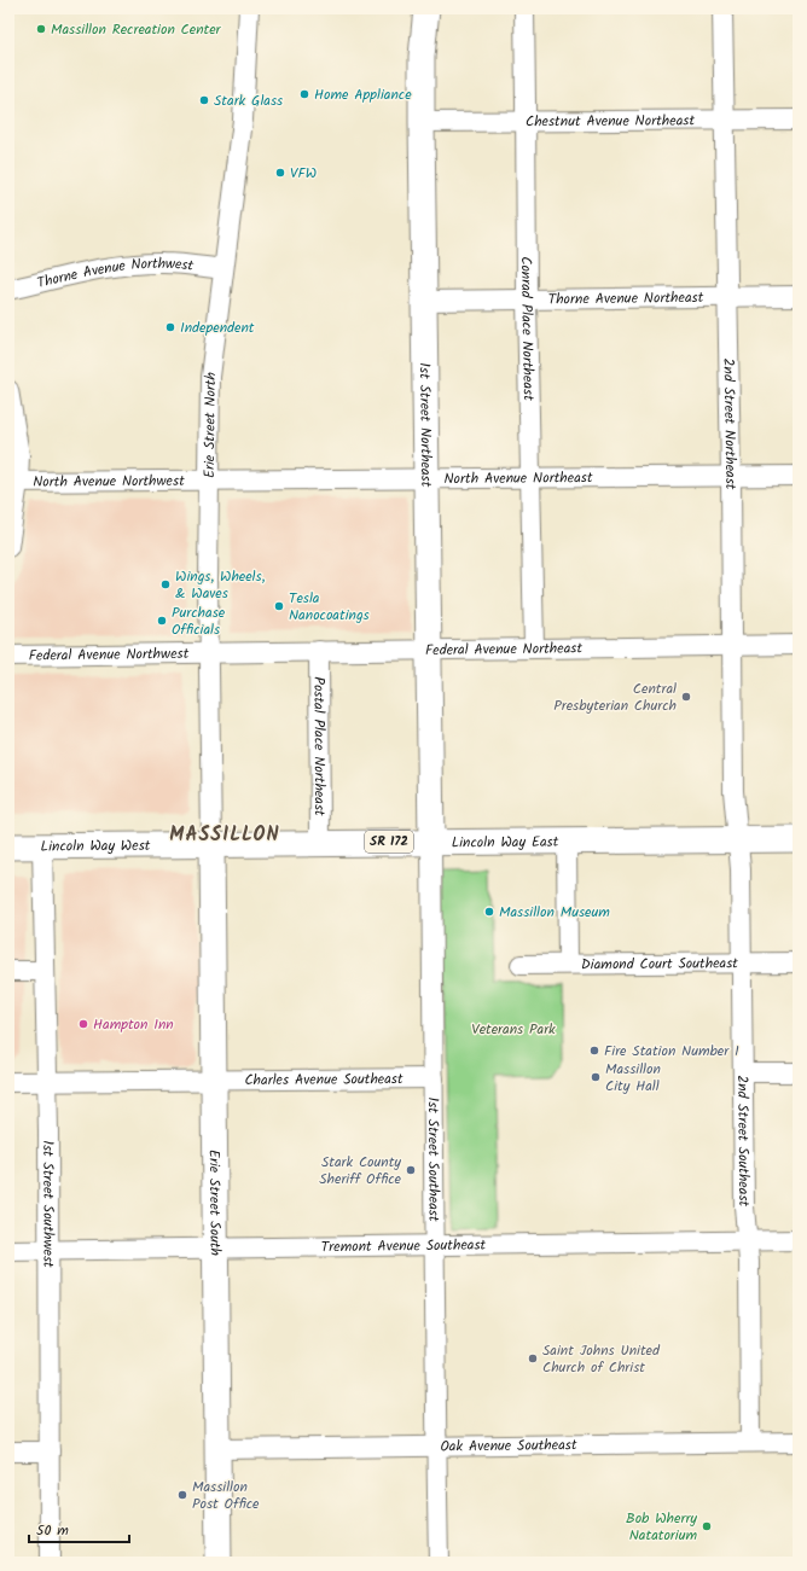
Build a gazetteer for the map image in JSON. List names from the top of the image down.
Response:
{
  "streets": {
    "main road": [
      "1st Street Northeast",
      "Lincoln Way East",
      "SR 172",
      "Lincoln Way West",
      "Erie Street South"
    ],
    "street": [
      "Chestnut Avenue Northeast",
      "Thorne Avenue Northwest",
      "Thorne Avenue Northeast",
      "Conrad Place Northeast",
      "2nd Street Northeast",
      "Erie Street North",
      "North Avenue Northeast",
      "North Avenue Northwest",
      "Federal Avenue Northeast",
      "Federal Avenue Northwest",
      "Postal Place Northeast",
      "Diamond Court Southeast",
      "Charles Avenue Southeast",
      "2nd Street Southeast",
      "1st Street Southeast",
      "1st Street Southwest",
      "Tremont Avenue Southeast",
      "Oak Avenue Southeast"
    ]
  },
  "crossings": [
    ["Chestnut Avenue Northeast", "Conrad Place Northeast"],
    ["Chestnut Avenue Northeast", "2nd Street Northeast"],
    ["Chestnut Avenue Northeast", "1st Street Northeast"],
    ["Thorne Avenue Northwest", "Erie Street North"],
    ["Thorne Avenue Northeast", "Conrad Place Northeast"],
    ["Thorne Avenue Northeast", "2nd Street Northeast"],
    ["Thorne Avenue Northeast", "1st Street Northeast"],
    ["Conrad Place Northeast", "North Avenue Northeast"],
    ["Conrad Place Northeast", "Federal Avenue Northeast"],
    ["2nd Street Northeast", "North Avenue Northeast"],
    ["2nd Street Northeast", "Federal Avenue Northeast"],
    ["2nd Street Northeast", "Lincoln Way East"],
    ["2nd Street Northeast", "2nd Street Southeast"],
    ["Erie Street North", "North Avenue Northeast"],
    ["Erie Street North", "North Avenue Northwest"],
    ["Erie Street North", "Federal Avenue Northeast"],
    ["Erie Street North", "Federal Avenue Northwest"],
    ["Erie Street North", "Lincoln Way East"],
    ["Erie Street North", "Lincoln Way West"],
    ["Erie Street North", "Erie Street South"],
    ["1st Street Northeast", "North Avenue Northeast"],
    ["1st Street Northeast", "Federal Avenue Northeast"],
    ["1st Street Northeast", "Lincoln Way East"],
    ["1st Street Northeast", "1st Street Southeast"],
    ["North Avenue Northeast", "North Avenue Northwest"],
    ["Federal Avenue Northeast", "Federal Avenue Northwest"],
    ["Federal Avenue Northeast", "Postal Place Northeast"],
    ["Postal Place Northeast", "Lincoln Way East"],
    ["Lincoln Way East", "Lincoln Way West"],
    ["Lincoln Way East", "2nd Street Southeast"],
    ["Lincoln Way East", "1st Street Southeast"],
    ["Lincoln Way East", "Erie Street South"],
    ["Lincoln Way West", "Erie Street South"],
    ["Lincoln Way West", "1st Street Southwest"],
    ["Diamond Court Southeast", "2nd Street Southeast"],
    ["Charles Avenue Southeast", "1st Street Southeast"],
    ["Charles Avenue Southeast", "Erie Street South"],
    ["Charles Avenue Southeast", "1st Street Southwest"],
    ["2nd Street Southeast", "Tremont Avenue Southeast"],
    ["2nd Street Southeast", "Oak Avenue Southeast"],
    ["1st Street Southeast", "Tremont Avenue Southeast"],
    ["1st Street Southeast", "Oak Avenue Southeast"],
    ["Erie Street South", "Tremont Avenue Southeast"],
    ["Erie Street South", "Oak Avenue Southeast"],
    ["1st Street Southwest", "Tremont Avenue Southeast"]
  ],
  "districts": ["MASSILLON"],
  "parks": ["Veterans Park"],
  "places": [
    "Massillon Recreation Center",
    "Home Appliance",
    "Stark Glass",
    "VFW",
    "Independent",
    "Wings, Wheels, & Waves",
    "Tesla Nanocoatings",
    "Purchase Officials",
    "Central Presbyterian Church",
    "Massillon Museum",
    "Hampton Inn",
    "Fire Station Number 1",
    "Massillon City Hall",
    "Stark County Sheriff Office",
    "Saint Johns United Church of Christ",
    "Massillon Post Office",
    "Bob Wherry Natatorium"
  ],
  "scale_bar": "50 m"
}
